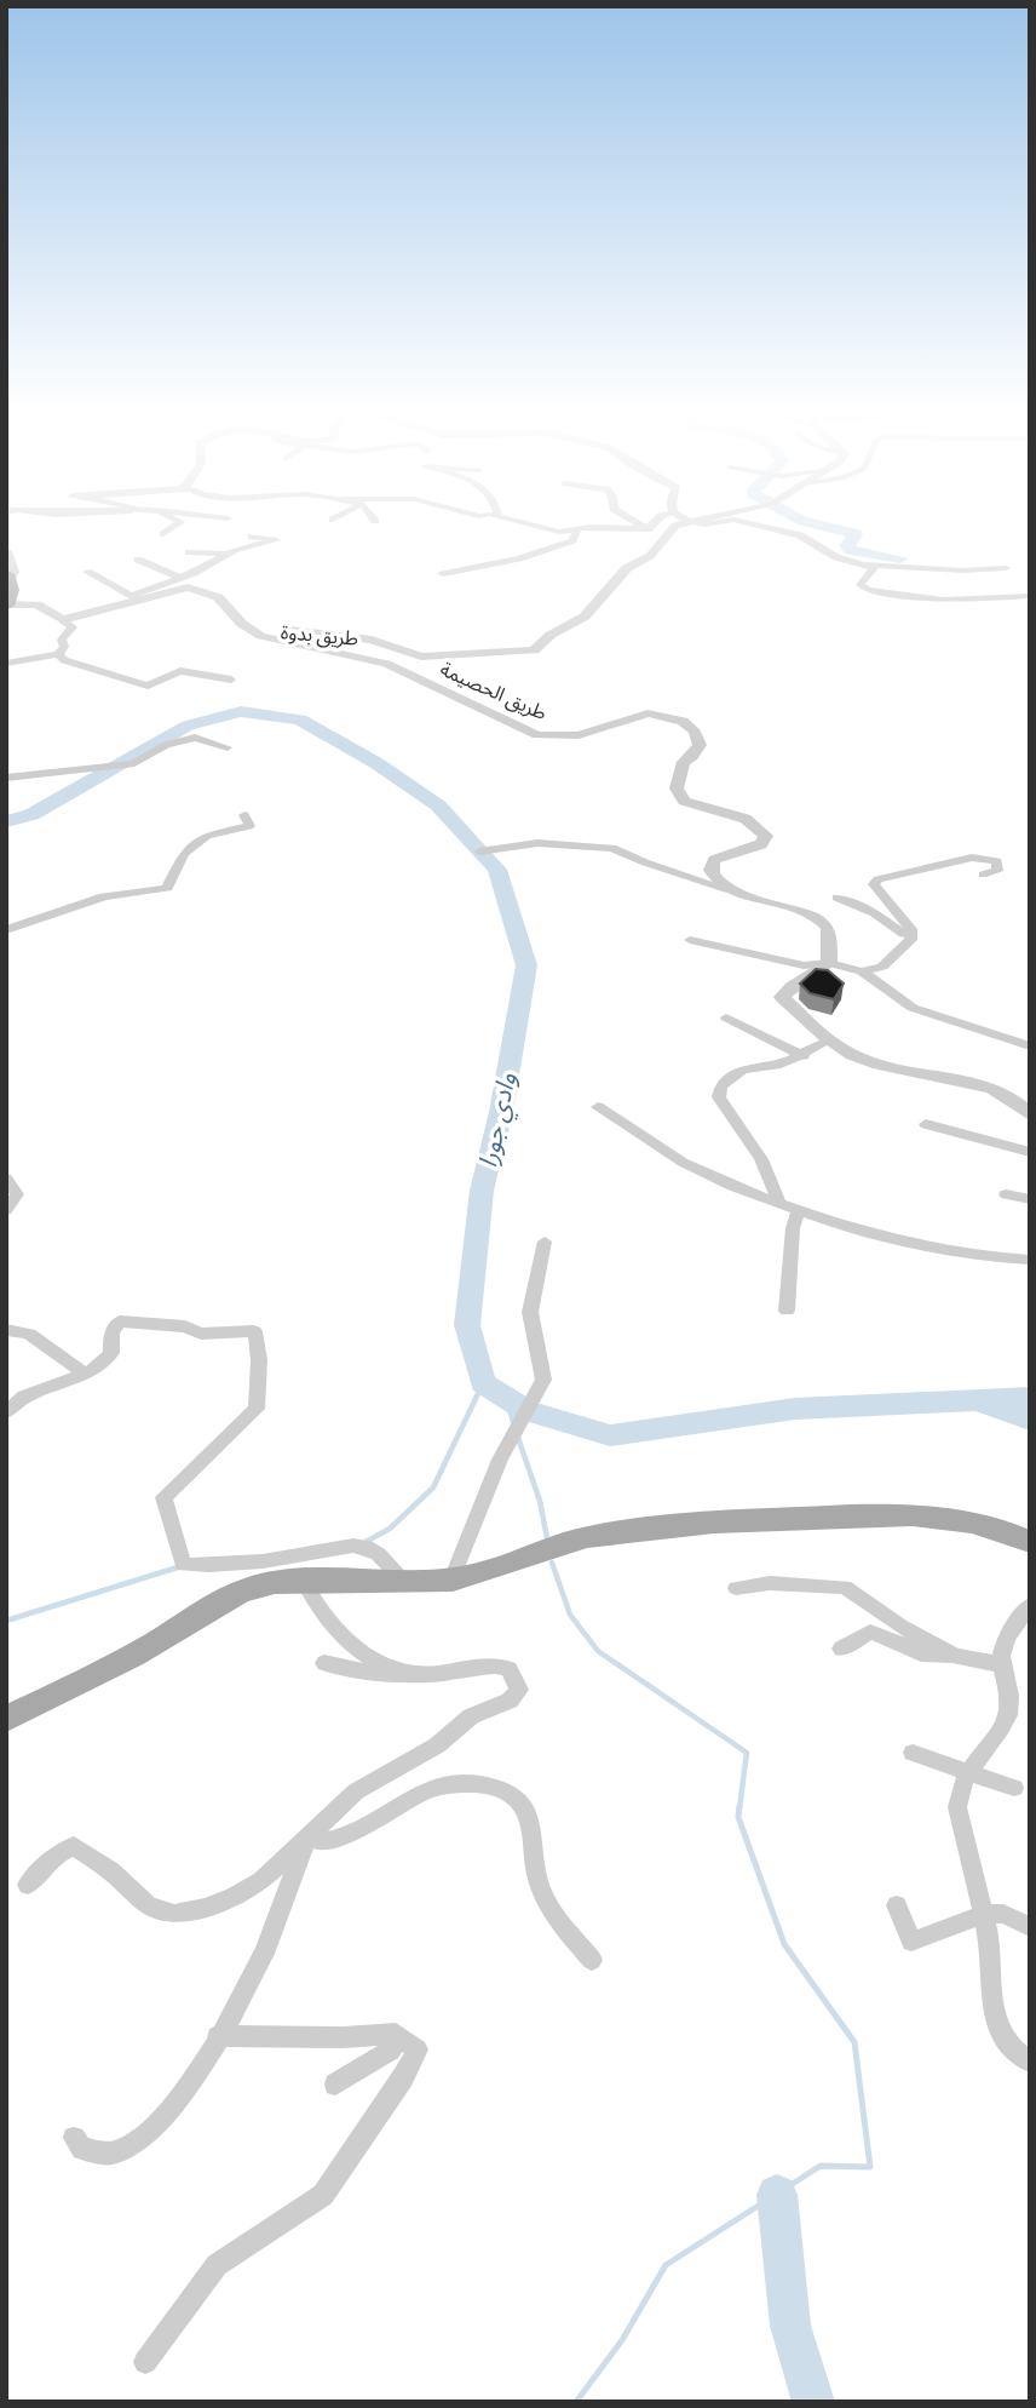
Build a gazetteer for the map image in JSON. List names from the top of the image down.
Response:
{
  "streets": {
    "street": ["طريق بدوة", "طريق الحصيمة"]
  },
  "crossings": [
    ["طريق بدوة", "طريق الحصيمة"]
  ],
  "water": ["وادي جورا"]
}
